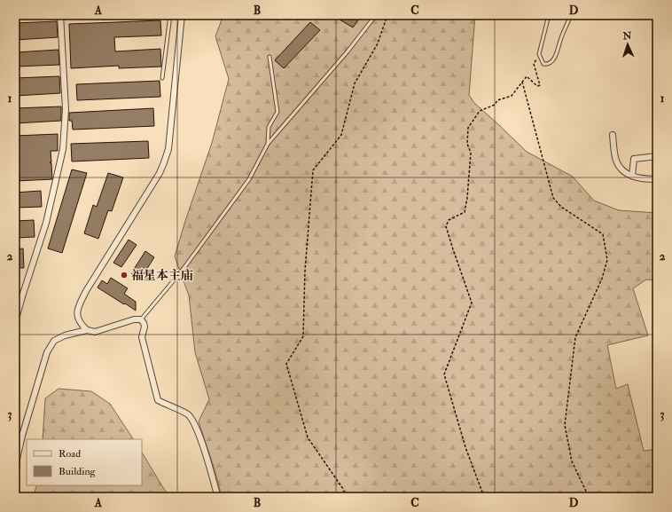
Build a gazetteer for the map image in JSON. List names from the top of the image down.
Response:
{
  "places": ["福星本主庙"],
  "legend": ["Road", "Building"],
  "north": "top",
  "grid": {
    "columns": [
      "A",
      "B",
      "C",
      "D"
    ],
    "rows": ["1", "2", "3"]
  }
}
